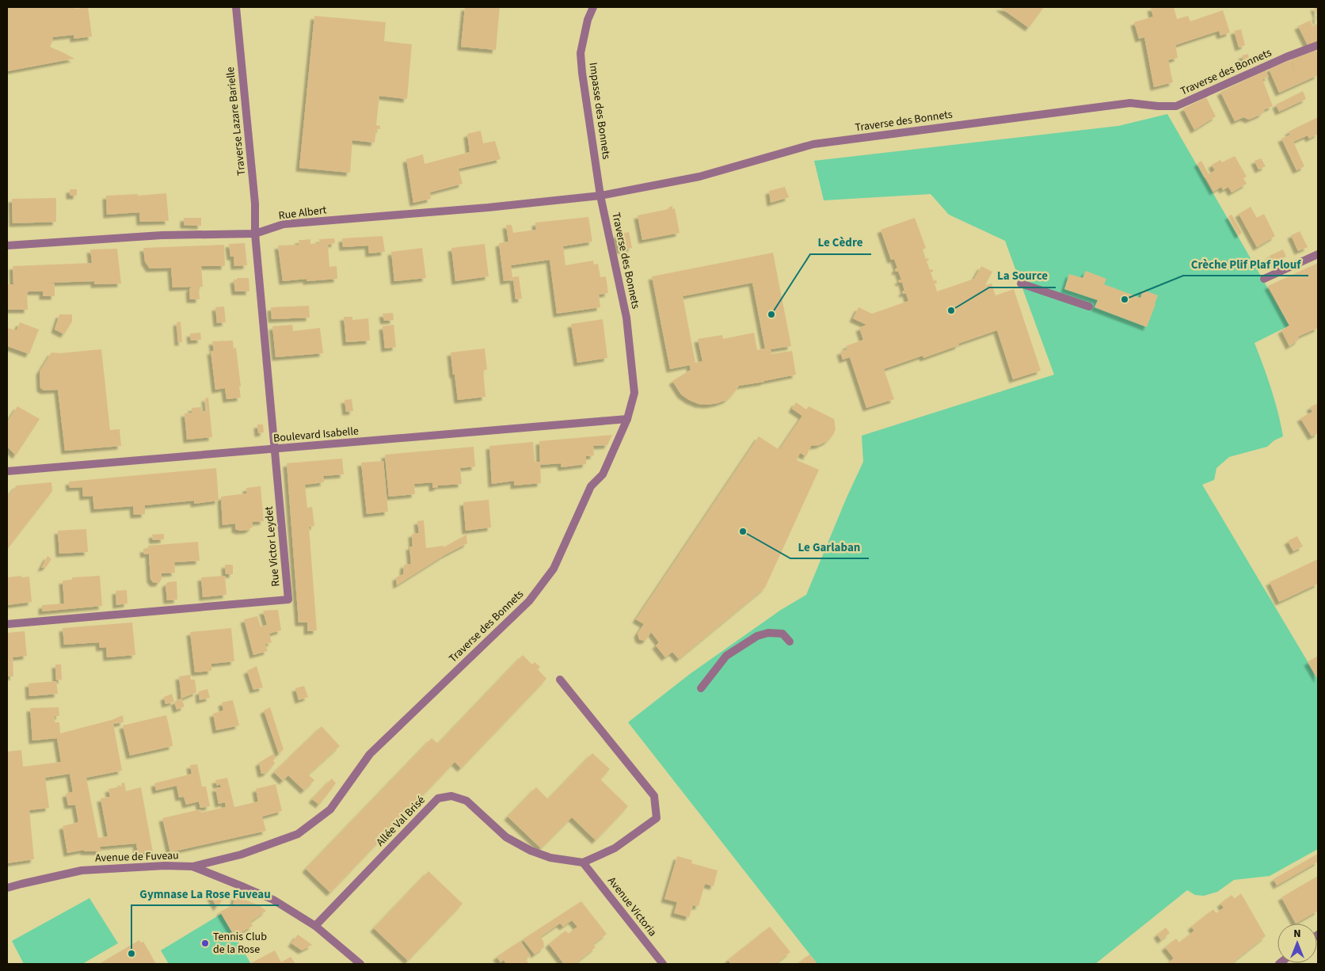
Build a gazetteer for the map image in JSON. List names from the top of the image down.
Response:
{
  "streets": {
    "street": [
      "Traverse des Bonnets",
      "Impasse des Bonnets",
      "Traverse Lazare Barielle",
      "Rue Albert",
      "Boulevard Isabelle",
      "Rue Victor Leydet",
      "Allée Val Brisé",
      "Avenue de Fuveau",
      "Avenue Victoria"
    ]
  },
  "crossings": [
    ["Traverse des Bonnets", "Impasse des Bonnets"],
    ["Traverse des Bonnets", "Rue Albert"],
    ["Traverse des Bonnets", "Boulevard Isabelle"],
    ["Traverse des Bonnets", "Avenue de Fuveau"],
    ["Impasse des Bonnets", "Rue Albert"],
    ["Traverse Lazare Barielle", "Rue Albert"],
    ["Traverse Lazare Barielle", "Rue Victor Leydet"],
    ["Rue Albert", "Rue Victor Leydet"],
    ["Boulevard Isabelle", "Rue Victor Leydet"],
    ["Allée Val Brisé", "Avenue de Fuveau"],
    ["Allée Val Brisé", "Avenue Victoria"]
  ],
  "places": [
    "Crèche Plif Plaf Plouf",
    "La Source",
    "Le Cèdre",
    "Le Garlaban",
    "Tennis Club de la Rose",
    "Gymnase La Rose Fuveau"
  ],
  "north": "top"
}
